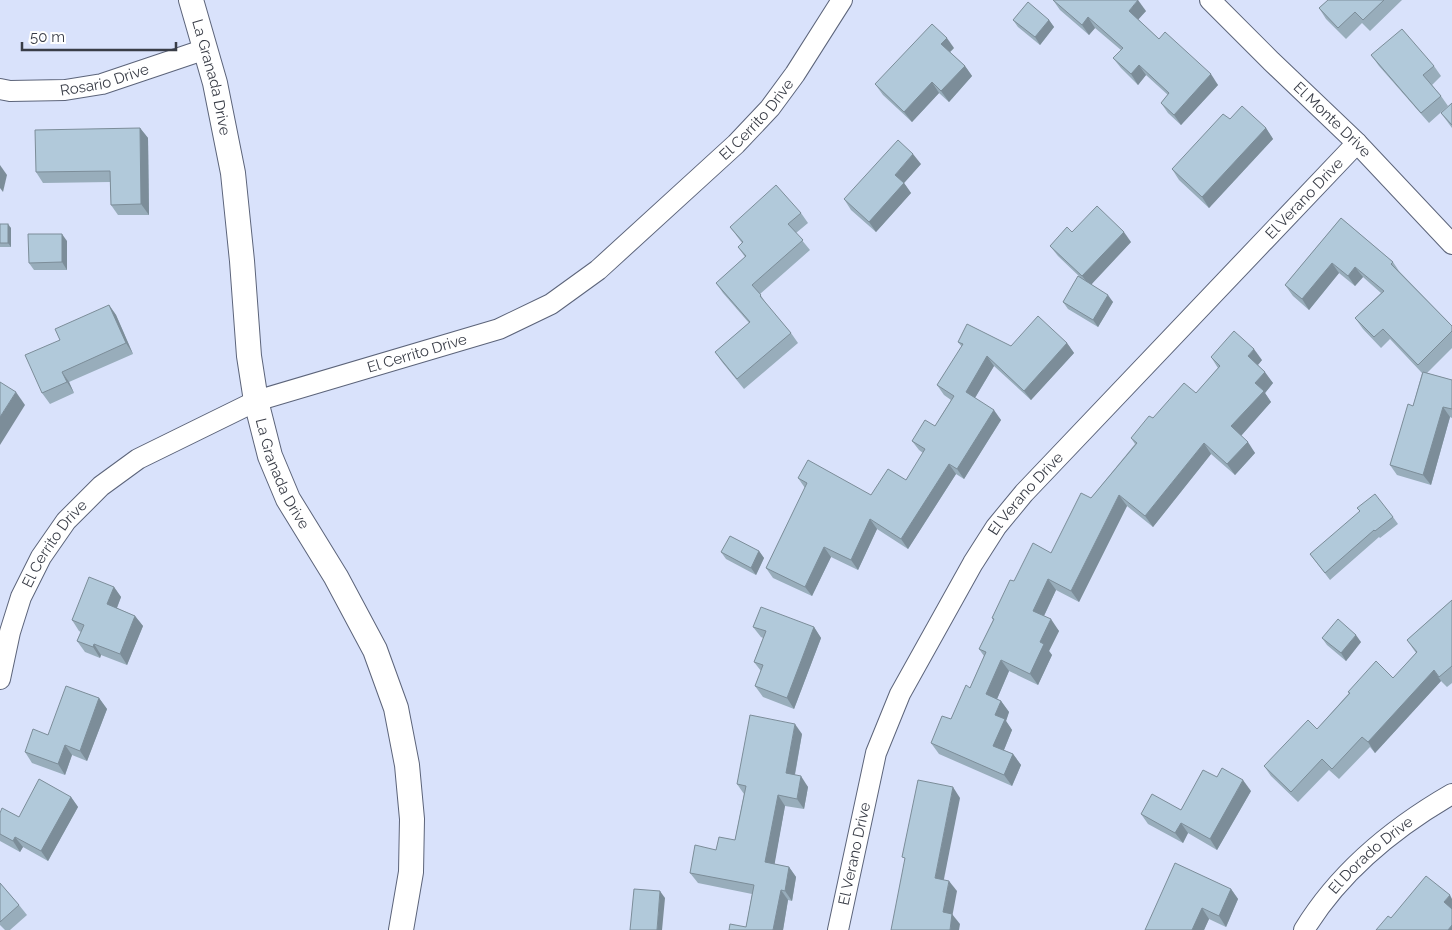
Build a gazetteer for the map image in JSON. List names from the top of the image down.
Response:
{
  "streets": {
    "street": [
      "La Granada Drive",
      "Rosario Drive",
      "El Cerrito Drive",
      "El Monte Drive",
      "El Verano Drive",
      "El Dorado Drive"
    ]
  },
  "crossings": [
    ["La Granada Drive", "Rosario Drive"],
    ["La Granada Drive", "El Cerrito Drive"],
    ["El Monte Drive", "El Verano Drive"]
  ],
  "scale_bar": "50 m"
}
